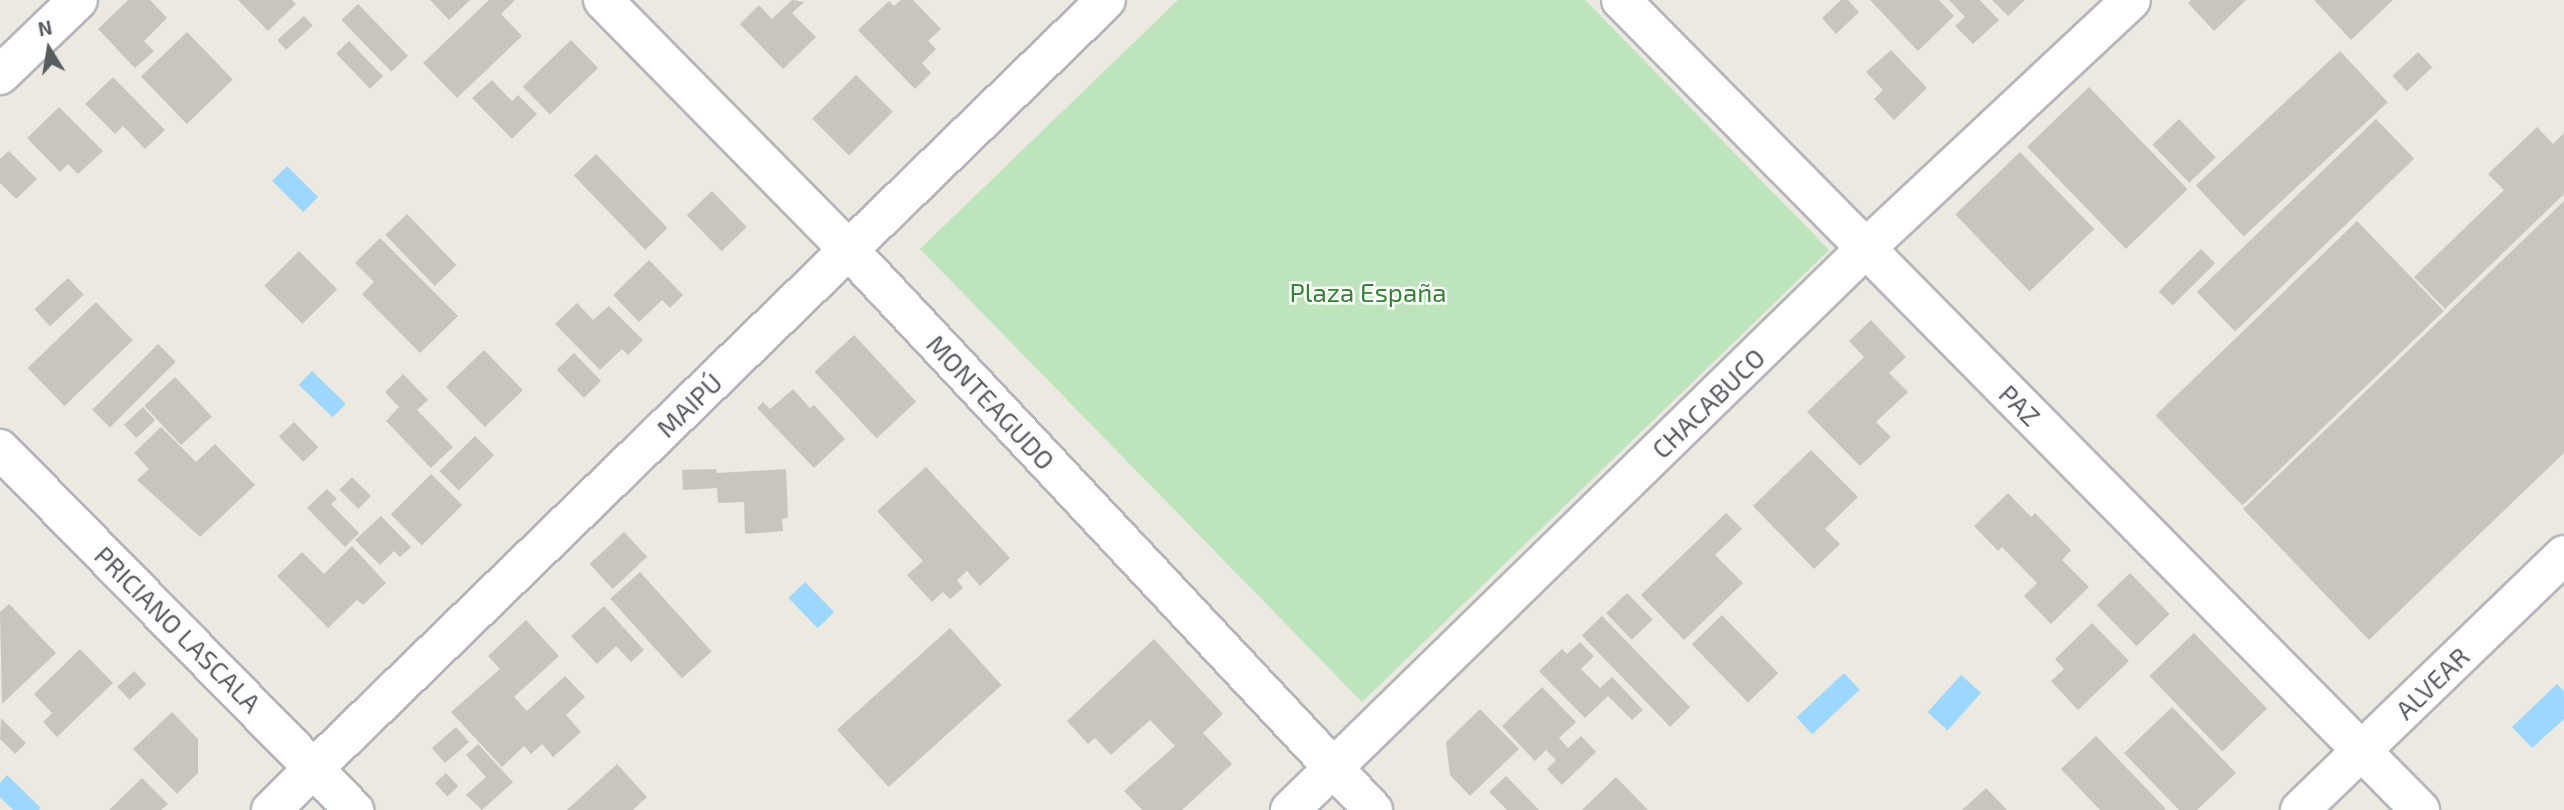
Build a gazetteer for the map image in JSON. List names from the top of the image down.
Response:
{
  "streets": {
    "street": [
      "MONTEAGUDO",
      "CHACABUCO",
      "MAIPÚ",
      "PAZ",
      "PRICIANO LASCALA",
      "ALVEAR"
    ]
  },
  "crossings": [
    ["MONTEAGUDO", "CHACABUCO"],
    ["MONTEAGUDO", "MAIPÚ"],
    ["CHACABUCO", "PAZ"],
    ["MAIPÚ", "PRICIANO LASCALA"],
    ["PAZ", "ALVEAR"]
  ],
  "parks": ["Plaza España"],
  "north": "top"
}
